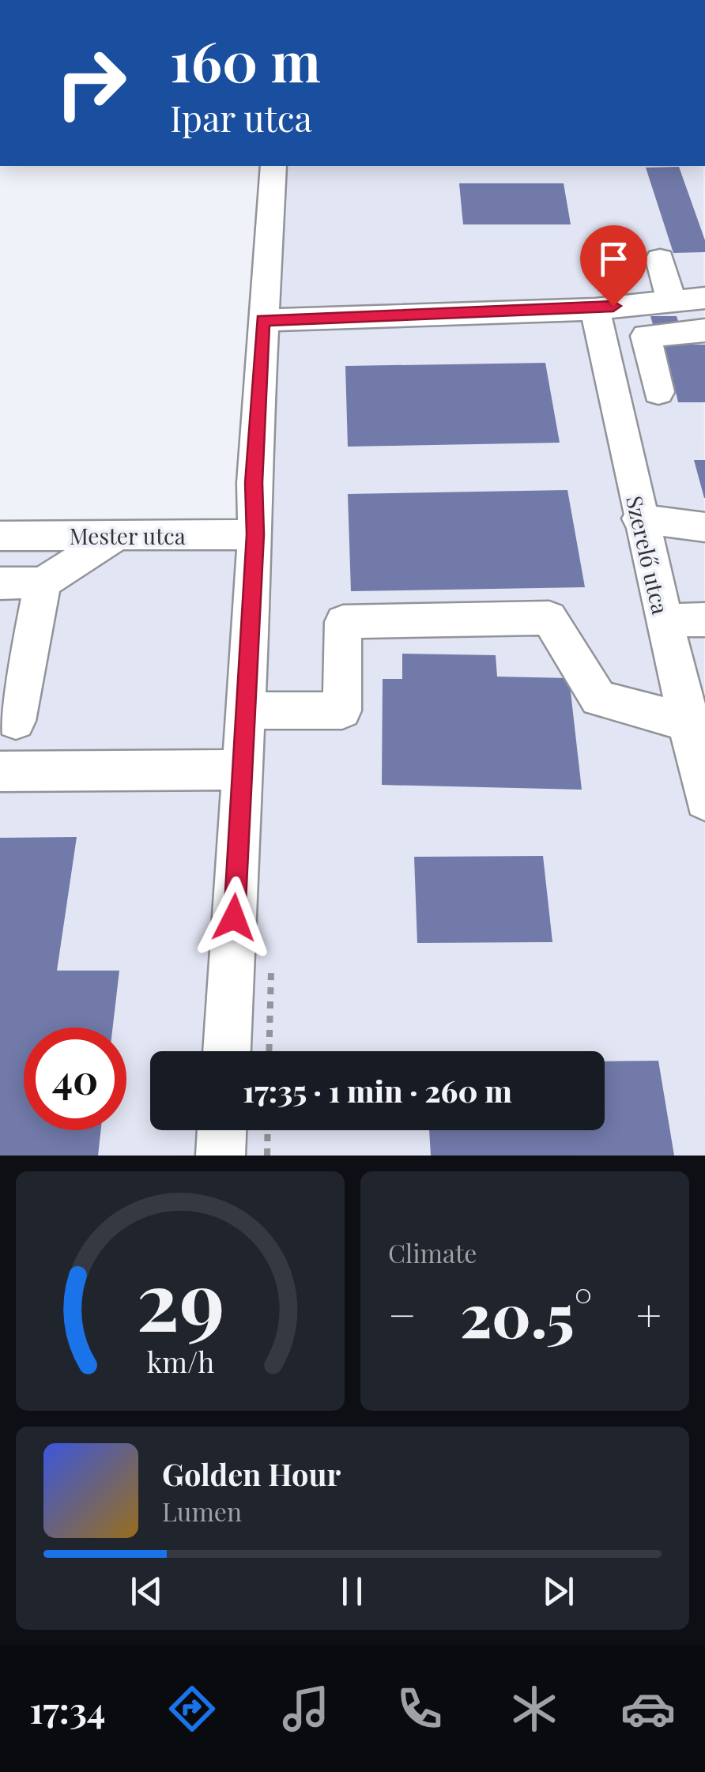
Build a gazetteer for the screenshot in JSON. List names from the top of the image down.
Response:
{
  "streets": {
    "street": ["Mester utca", "Szerelő utca"]
  },
  "page": {
    "turn": ["160 m", "Ipar utca"],
    "limit": "40",
    "trip": "17:35 · 1 min · 260 m",
    "tile": "Climate",
    "heat": ["−", "20.5°", "+"],
    "song": ["Golden Hour", "Lumen"],
    "tabs": "17:34",
    "gauge": ["29", "km/h"]
  }
}
